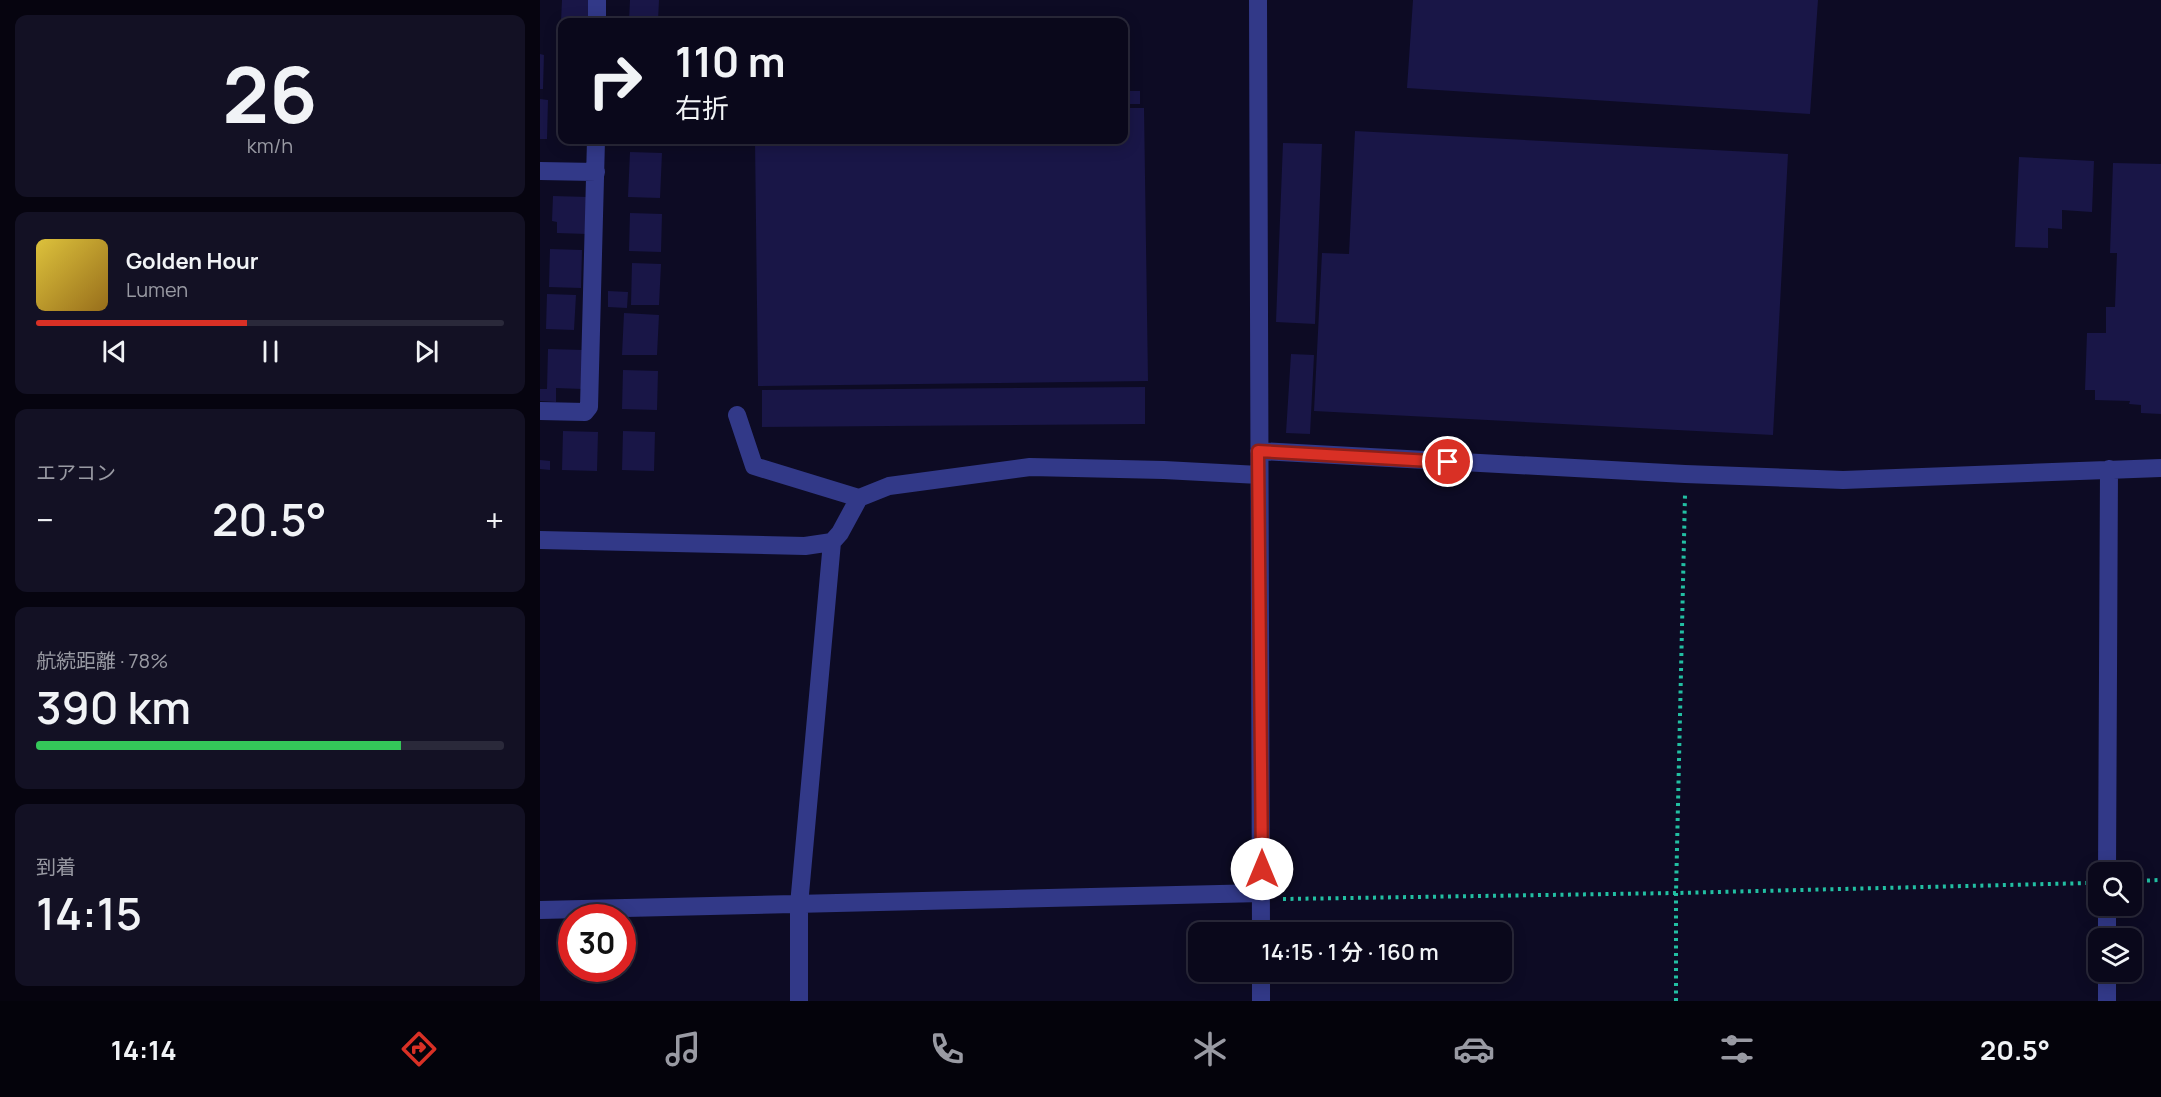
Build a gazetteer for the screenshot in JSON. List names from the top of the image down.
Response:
{
  "page": {
    "tile": [
      ["26", "km/h"],
      "エアコン",
      ["航続距離 · 78%", "390 km"],
      ["到着", "14:15"]
    ],
    "turn": ["110 m", "右折"],
    "song": ["Golden Hour", "Lumen"],
    "heat": ["−", "20.5°", "+"],
    "limit": "30",
    "trip": "14:15 · 1 分 · 160 m",
    "tabs": ["14:14", "20.5°"]
  }
}
